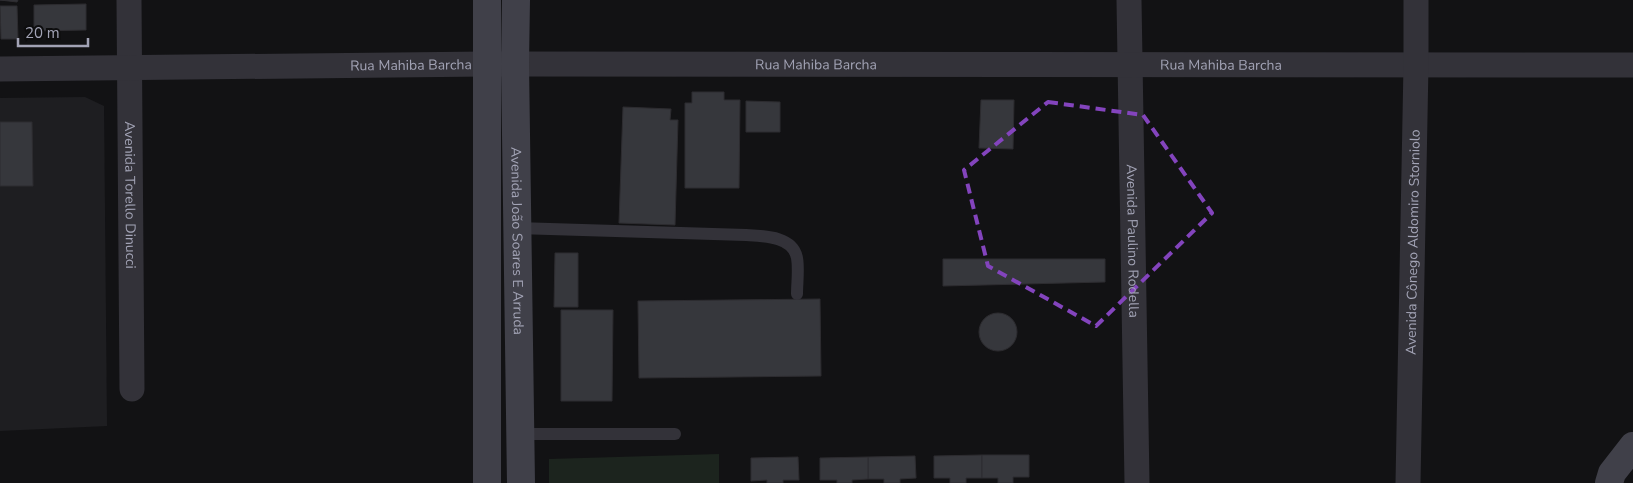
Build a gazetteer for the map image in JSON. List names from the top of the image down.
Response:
{
  "streets": {
    "street": [
      "Rua Mahiba Barcha",
      "Avenida Torello Dinucci",
      "Avenida João Soares E Arruda",
      "Avenida Paulino Rodella",
      "Avenida Cônego Aldomiro Storniolo"
    ]
  },
  "crossings": [
    ["Rua Mahiba Barcha", "Avenida Torello Dinucci"],
    ["Rua Mahiba Barcha", "Avenida João Soares E Arruda"],
    ["Rua Mahiba Barcha", "Avenida Paulino Rodella"],
    ["Rua Mahiba Barcha", "Avenida Cônego Aldomiro Storniolo"]
  ],
  "scale_bar": "20 m"
}
